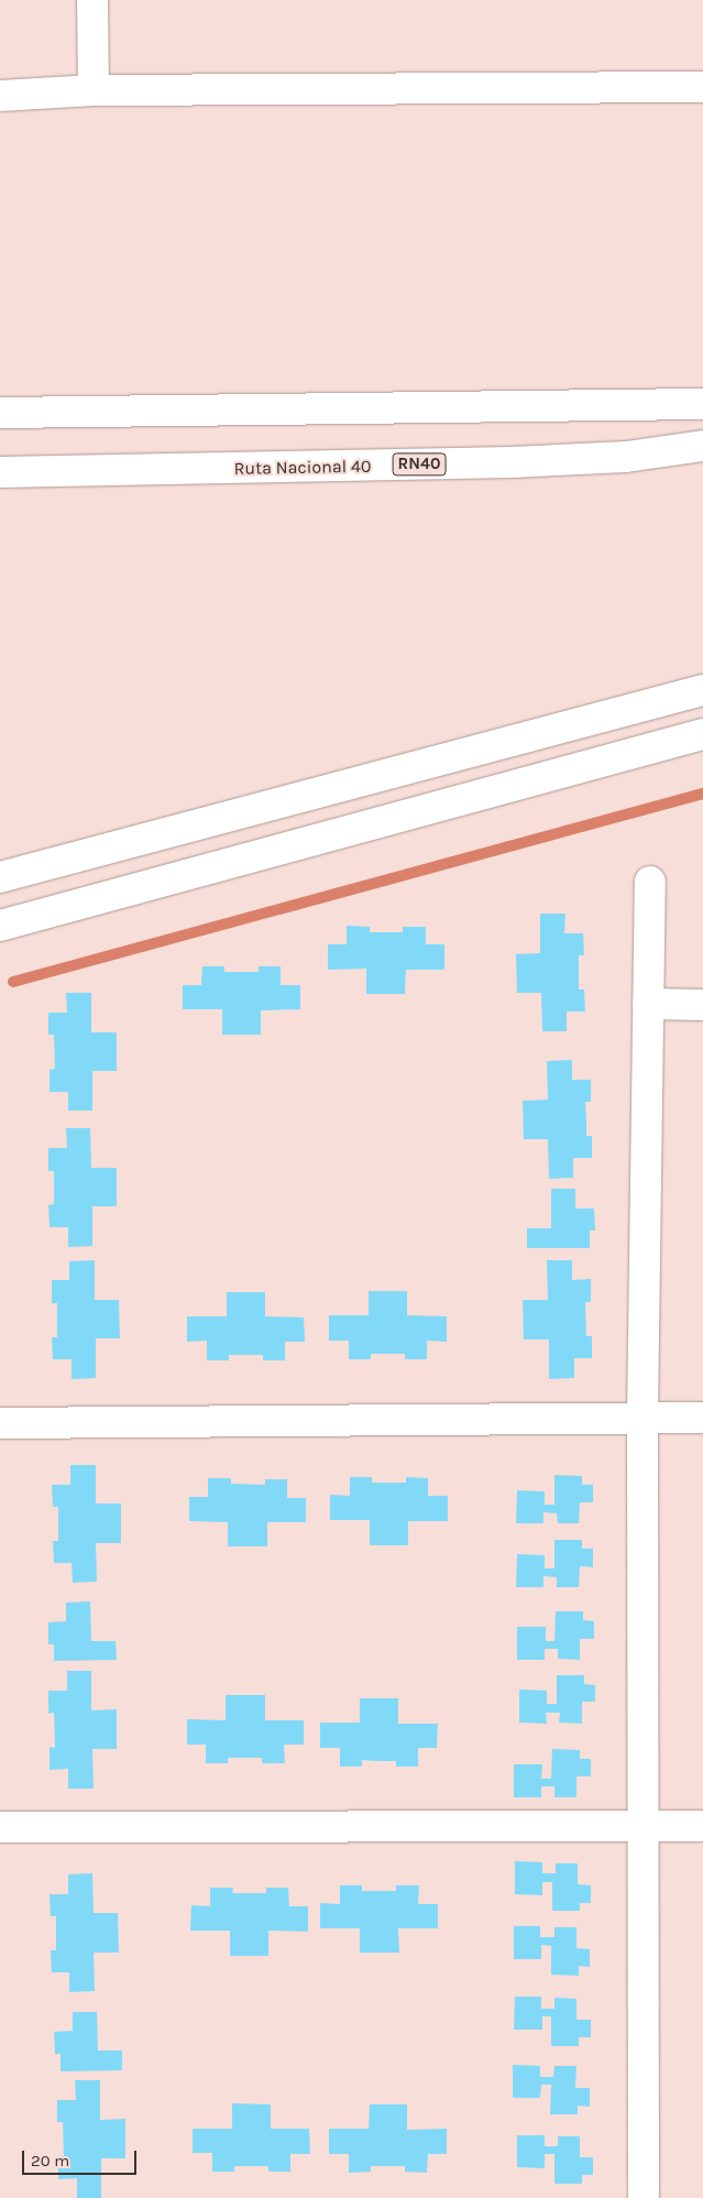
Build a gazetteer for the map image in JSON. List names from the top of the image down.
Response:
{
  "streets": {
    "street": ["RN40", "Ruta Nacional 40"]
  },
  "scale_bar": "20 m"
}
